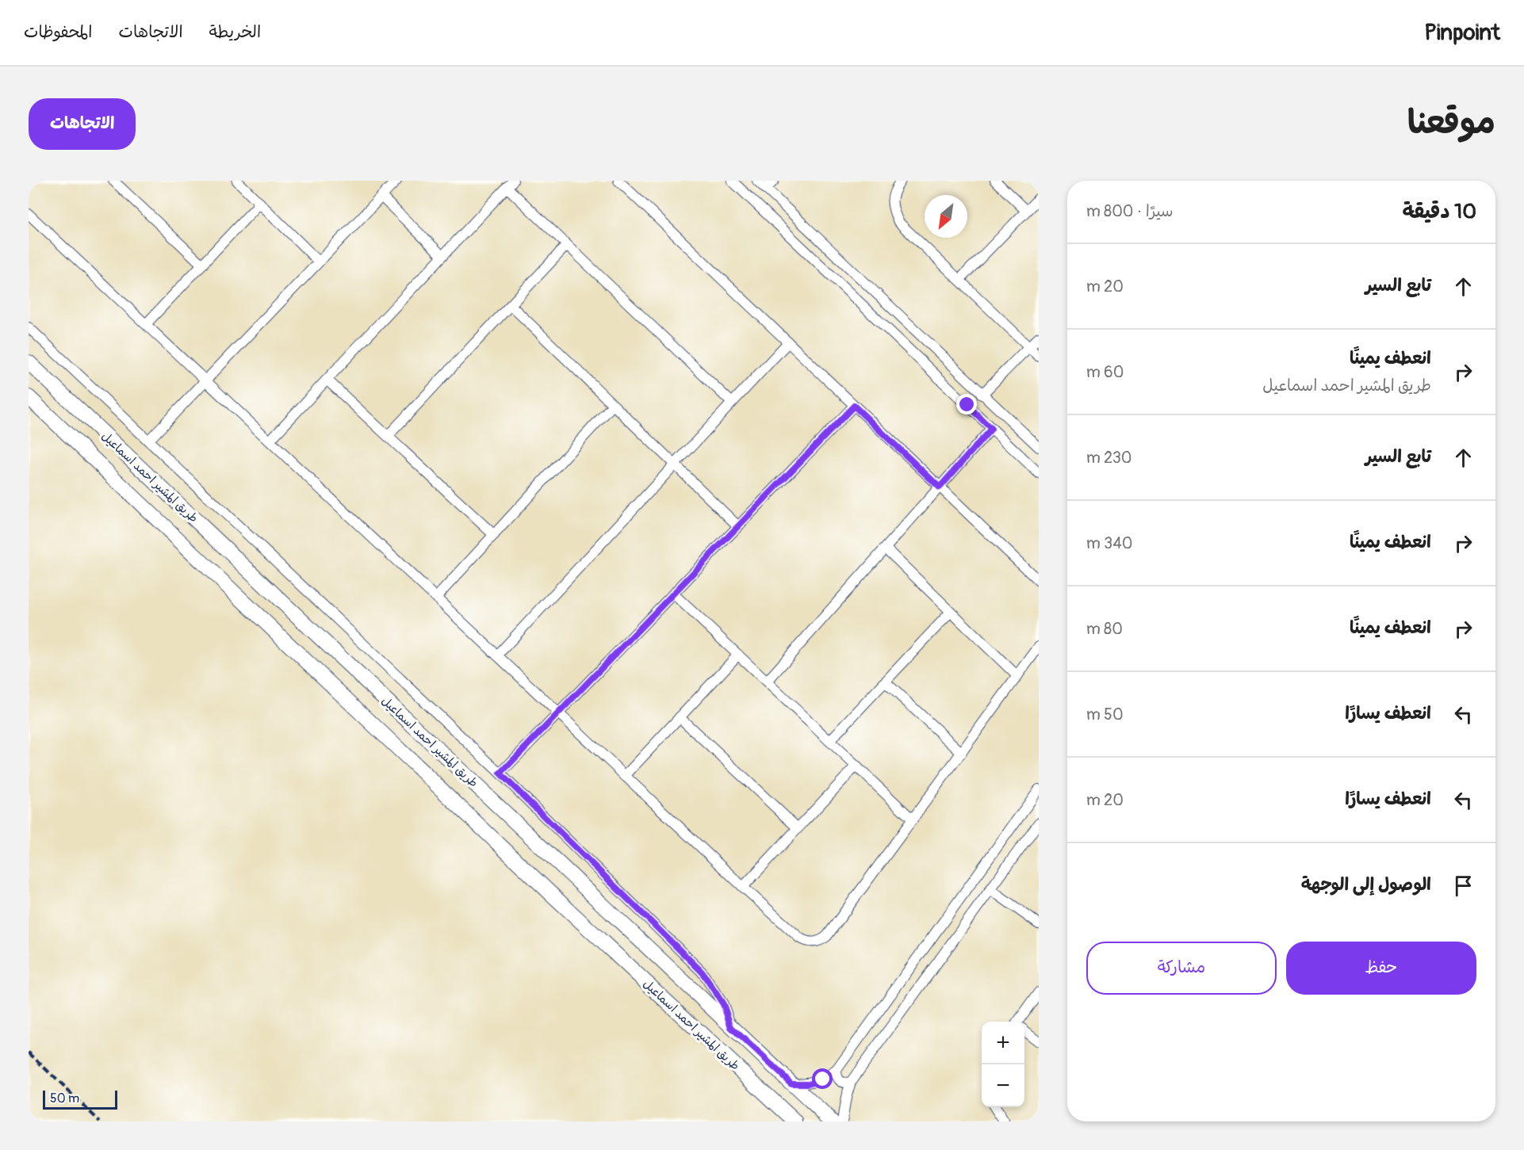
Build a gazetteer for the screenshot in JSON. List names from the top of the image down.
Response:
{
  "streets": {
    "street": ["طريق المشير احمد اسماعيل"]
  },
  "scale_bar": "50 m",
  "north": "bottom left",
  "page": {
    "header": "Pinpoint",
    "nav": ["الخريطة", "الاتجاهات", "المحفوظات"],
    "title": "موقعنا",
    "buttons": [
      "الاتجاهات",
      ["حفظ", "مشاركة"]
    ],
    "heading": ["10 دقيقة", "سيرًا · 800 m"],
    "list": [
      ["تابع السير", "20 m"],
      ["انعطف يمينًا", "طريق المشير احمد اسماعيل", "60 m"],
      ["تابع السير", "230 m"],
      ["انعطف يمينًا", "340 m"],
      ["انعطف يمينًا", "80 m"],
      ["انعطف يسارًا", "50 m"],
      ["انعطف يسارًا", "20 m"],
      "الوصول إلى الوجهة"
    ],
    "map_buttons": ["+", "−"],
    "scale": "50 m"
  }
}
